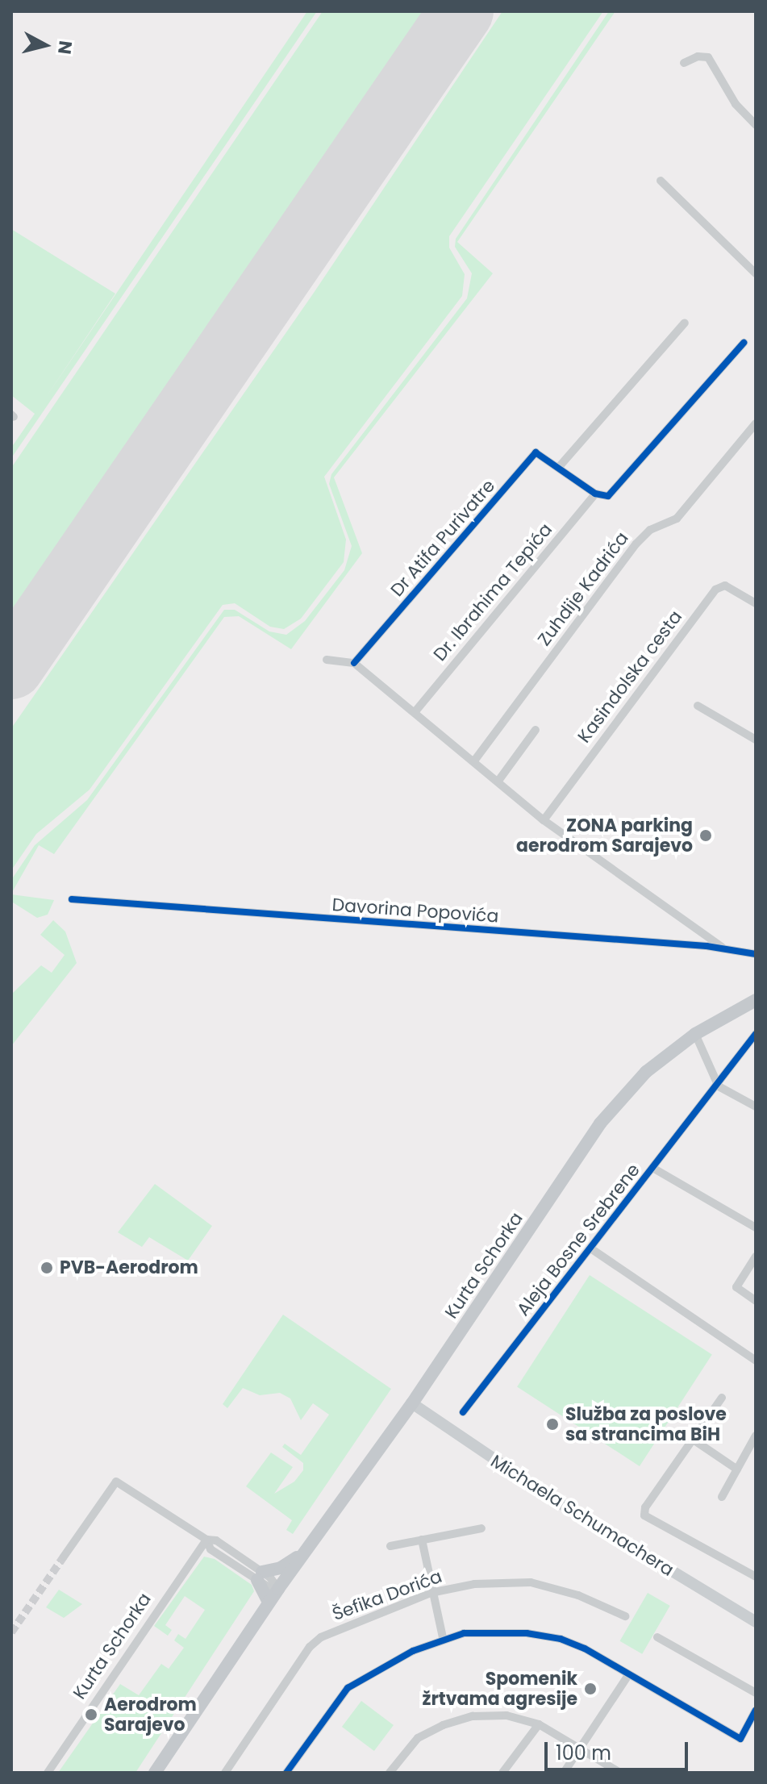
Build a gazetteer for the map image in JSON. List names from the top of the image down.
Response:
{
  "streets": {
    "main road": ["Kurta Schorka", "Michaela Schumachera"],
    "street": [
      "Dr Atifa Purivatre",
      "Zuhdije Kadrića",
      "Dr. Ibrahima Tepića",
      "Kasindolska cesta",
      "Davorina Popovića",
      "Aleja Bosne Srebrene",
      "Šefika Dorića"
    ]
  },
  "crossings": [
    ["Kurta Schorka", "Michaela Schumachera"]
  ],
  "places": [
    "ZONA parking aerodrom Sarajevo",
    "PVB-Aerodrom",
    "Služba za poslove sa strancima BiH",
    "Spomenik žrtvama agresije",
    "Aerodrom Sarajevo"
  ],
  "scale_bar": "100 m",
  "north": "right"
}
